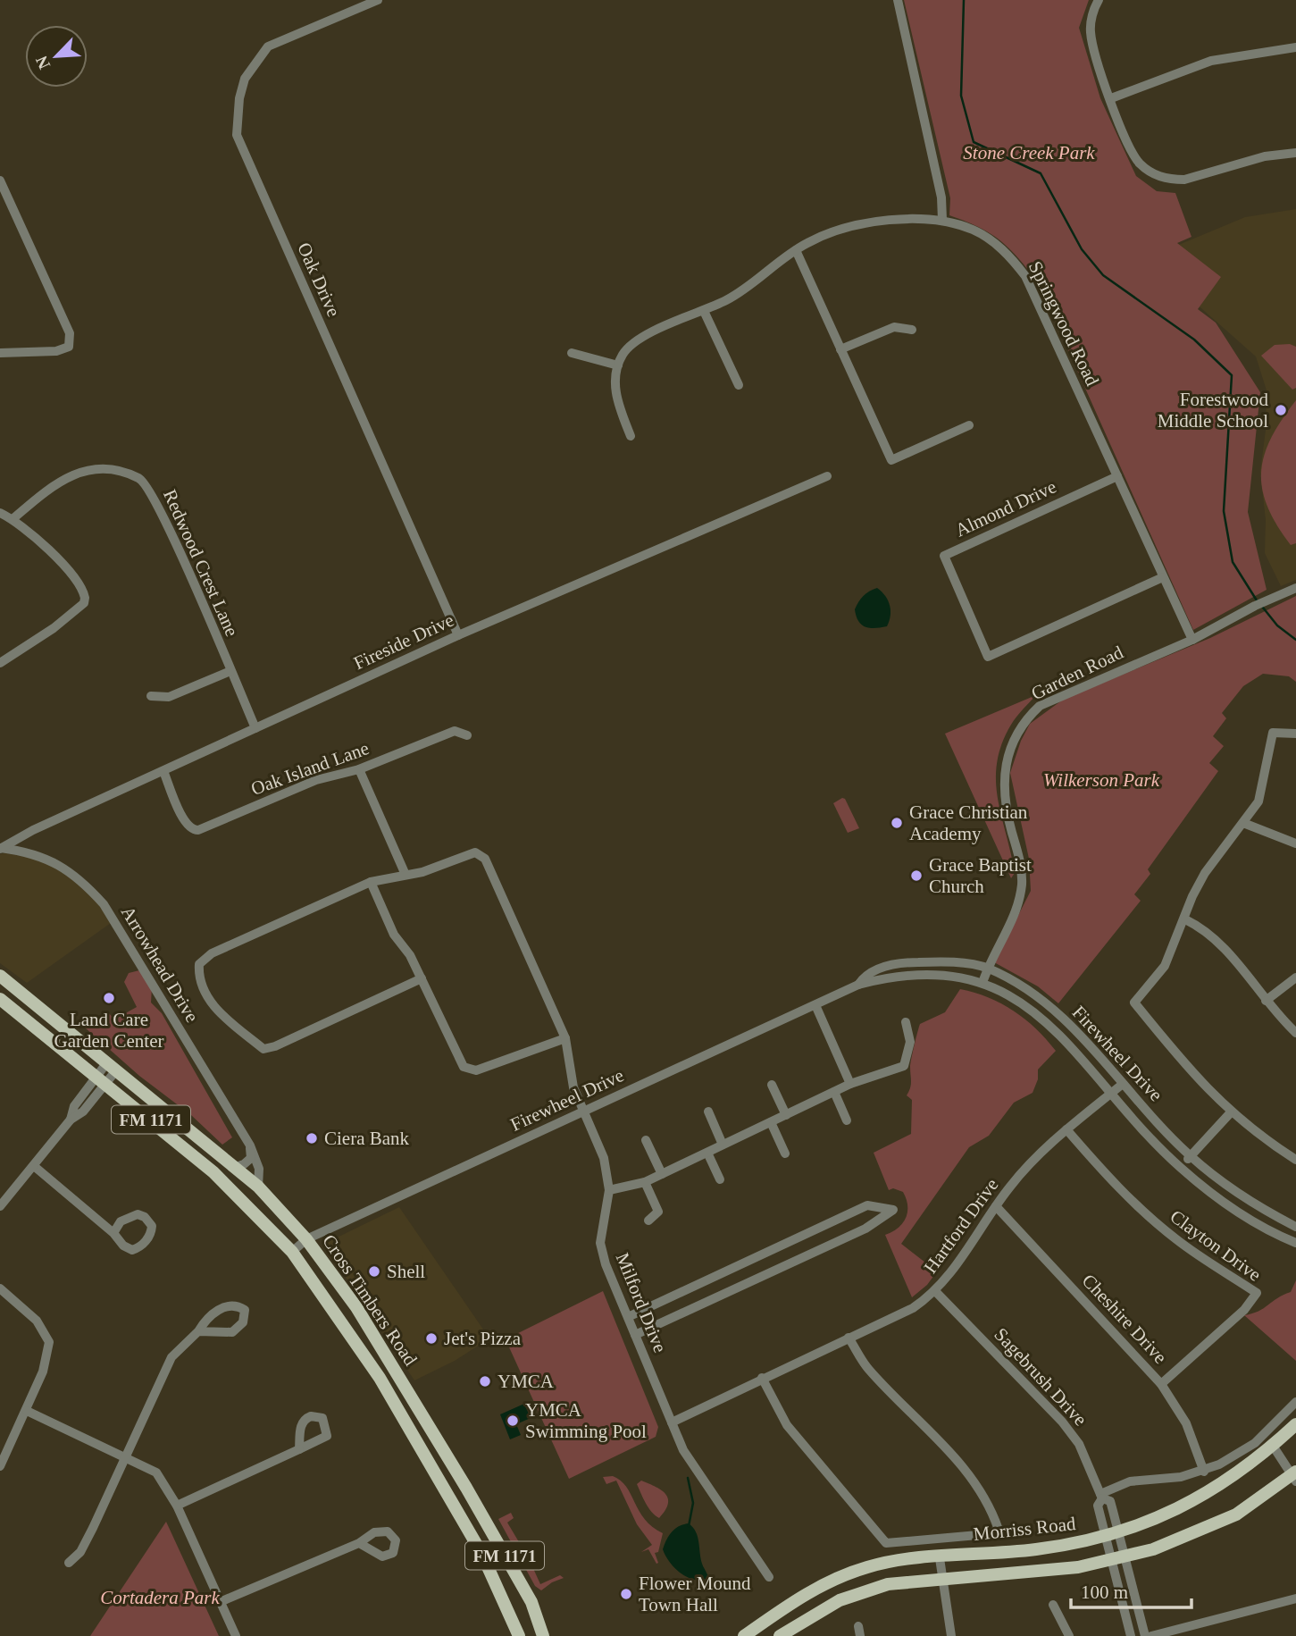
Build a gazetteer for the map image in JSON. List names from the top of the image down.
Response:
{
  "streets": {
    "main road": ["FM 1171", "Cross Timbers Road", "Morriss Road"],
    "street": [
      "Oak Drive",
      "Springwood Road",
      "Almond Drive",
      "Redwood Crest Lane",
      "Fireside Drive",
      "Garden Road",
      "Oak Island Lane",
      "Arrowhead Drive",
      "Firewheel Drive",
      "Hartford Drive",
      "Clayton Drive",
      "Milford Drive",
      "Cheshire Drive",
      "Sagebrush Drive"
    ]
  },
  "crossings": [
    ["Oak Drive", "Fireside Drive"],
    ["Springwood Road", "Almond Drive"],
    ["Springwood Road", "Garden Road"],
    ["Redwood Crest Lane", "Fireside Drive"],
    ["Fireside Drive", "Oak Island Lane"],
    ["Fireside Drive", "Arrowhead Drive"],
    ["Garden Road", "Firewheel Drive"],
    ["Arrowhead Drive", "Cross Timbers Road"],
    ["Firewheel Drive", "Hartford Drive"],
    ["Firewheel Drive", "Cross Timbers Road"],
    ["Firewheel Drive", "Milford Drive"],
    ["Hartford Drive", "Clayton Drive"],
    ["Hartford Drive", "Milford Drive"],
    ["Hartford Drive", "Cheshire Drive"],
    ["Hartford Drive", "Sagebrush Drive"],
    ["Clayton Drive", "Cheshire Drive"],
    ["Sagebrush Drive", "Morriss Road"]
  ],
  "parks": ["Stone Creek Park", "Wilkerson Park", "Cortadera Park"],
  "places": [
    "Forestwood Middle School",
    "Grace Christian Academy",
    "Grace Baptist Church",
    "Land Care Garden Center",
    "Ciera Bank",
    "Shell",
    "Jet's Pizza",
    "YMCA",
    "YMCA Swimming Pool",
    "Flower Mound Town Hall"
  ],
  "scale_bar": "100 m",
  "north": "bottom left"
}
